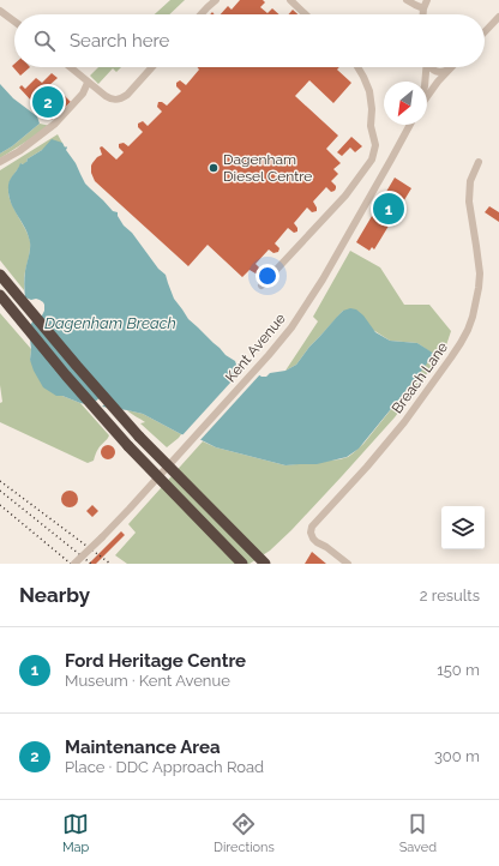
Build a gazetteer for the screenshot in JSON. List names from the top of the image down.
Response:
{
  "streets": {
    "street": ["Kent Avenue", "Breach Lane"]
  },
  "water": ["Dagenham Breach"],
  "places": ["Dagenham Diesel Centre"],
  "north": "bottom left",
  "page": {
    "search": "Search here",
    "pins": ["2", "1"],
    "heading": ["Nearby", "2 results"],
    "list": [
      {
        "mark": "1",
        "name": "Ford Heritage Centre",
        "note": "Museum · Kent Avenue",
        "value": "150 m"
      },
      {
        "mark": "2",
        "name": "Maintenance Area",
        "note": "Place · DDC Approach Road",
        "value": "300 m"
      }
    ],
    "nav": ["Map", "Directions", "Saved"]
  }
}
